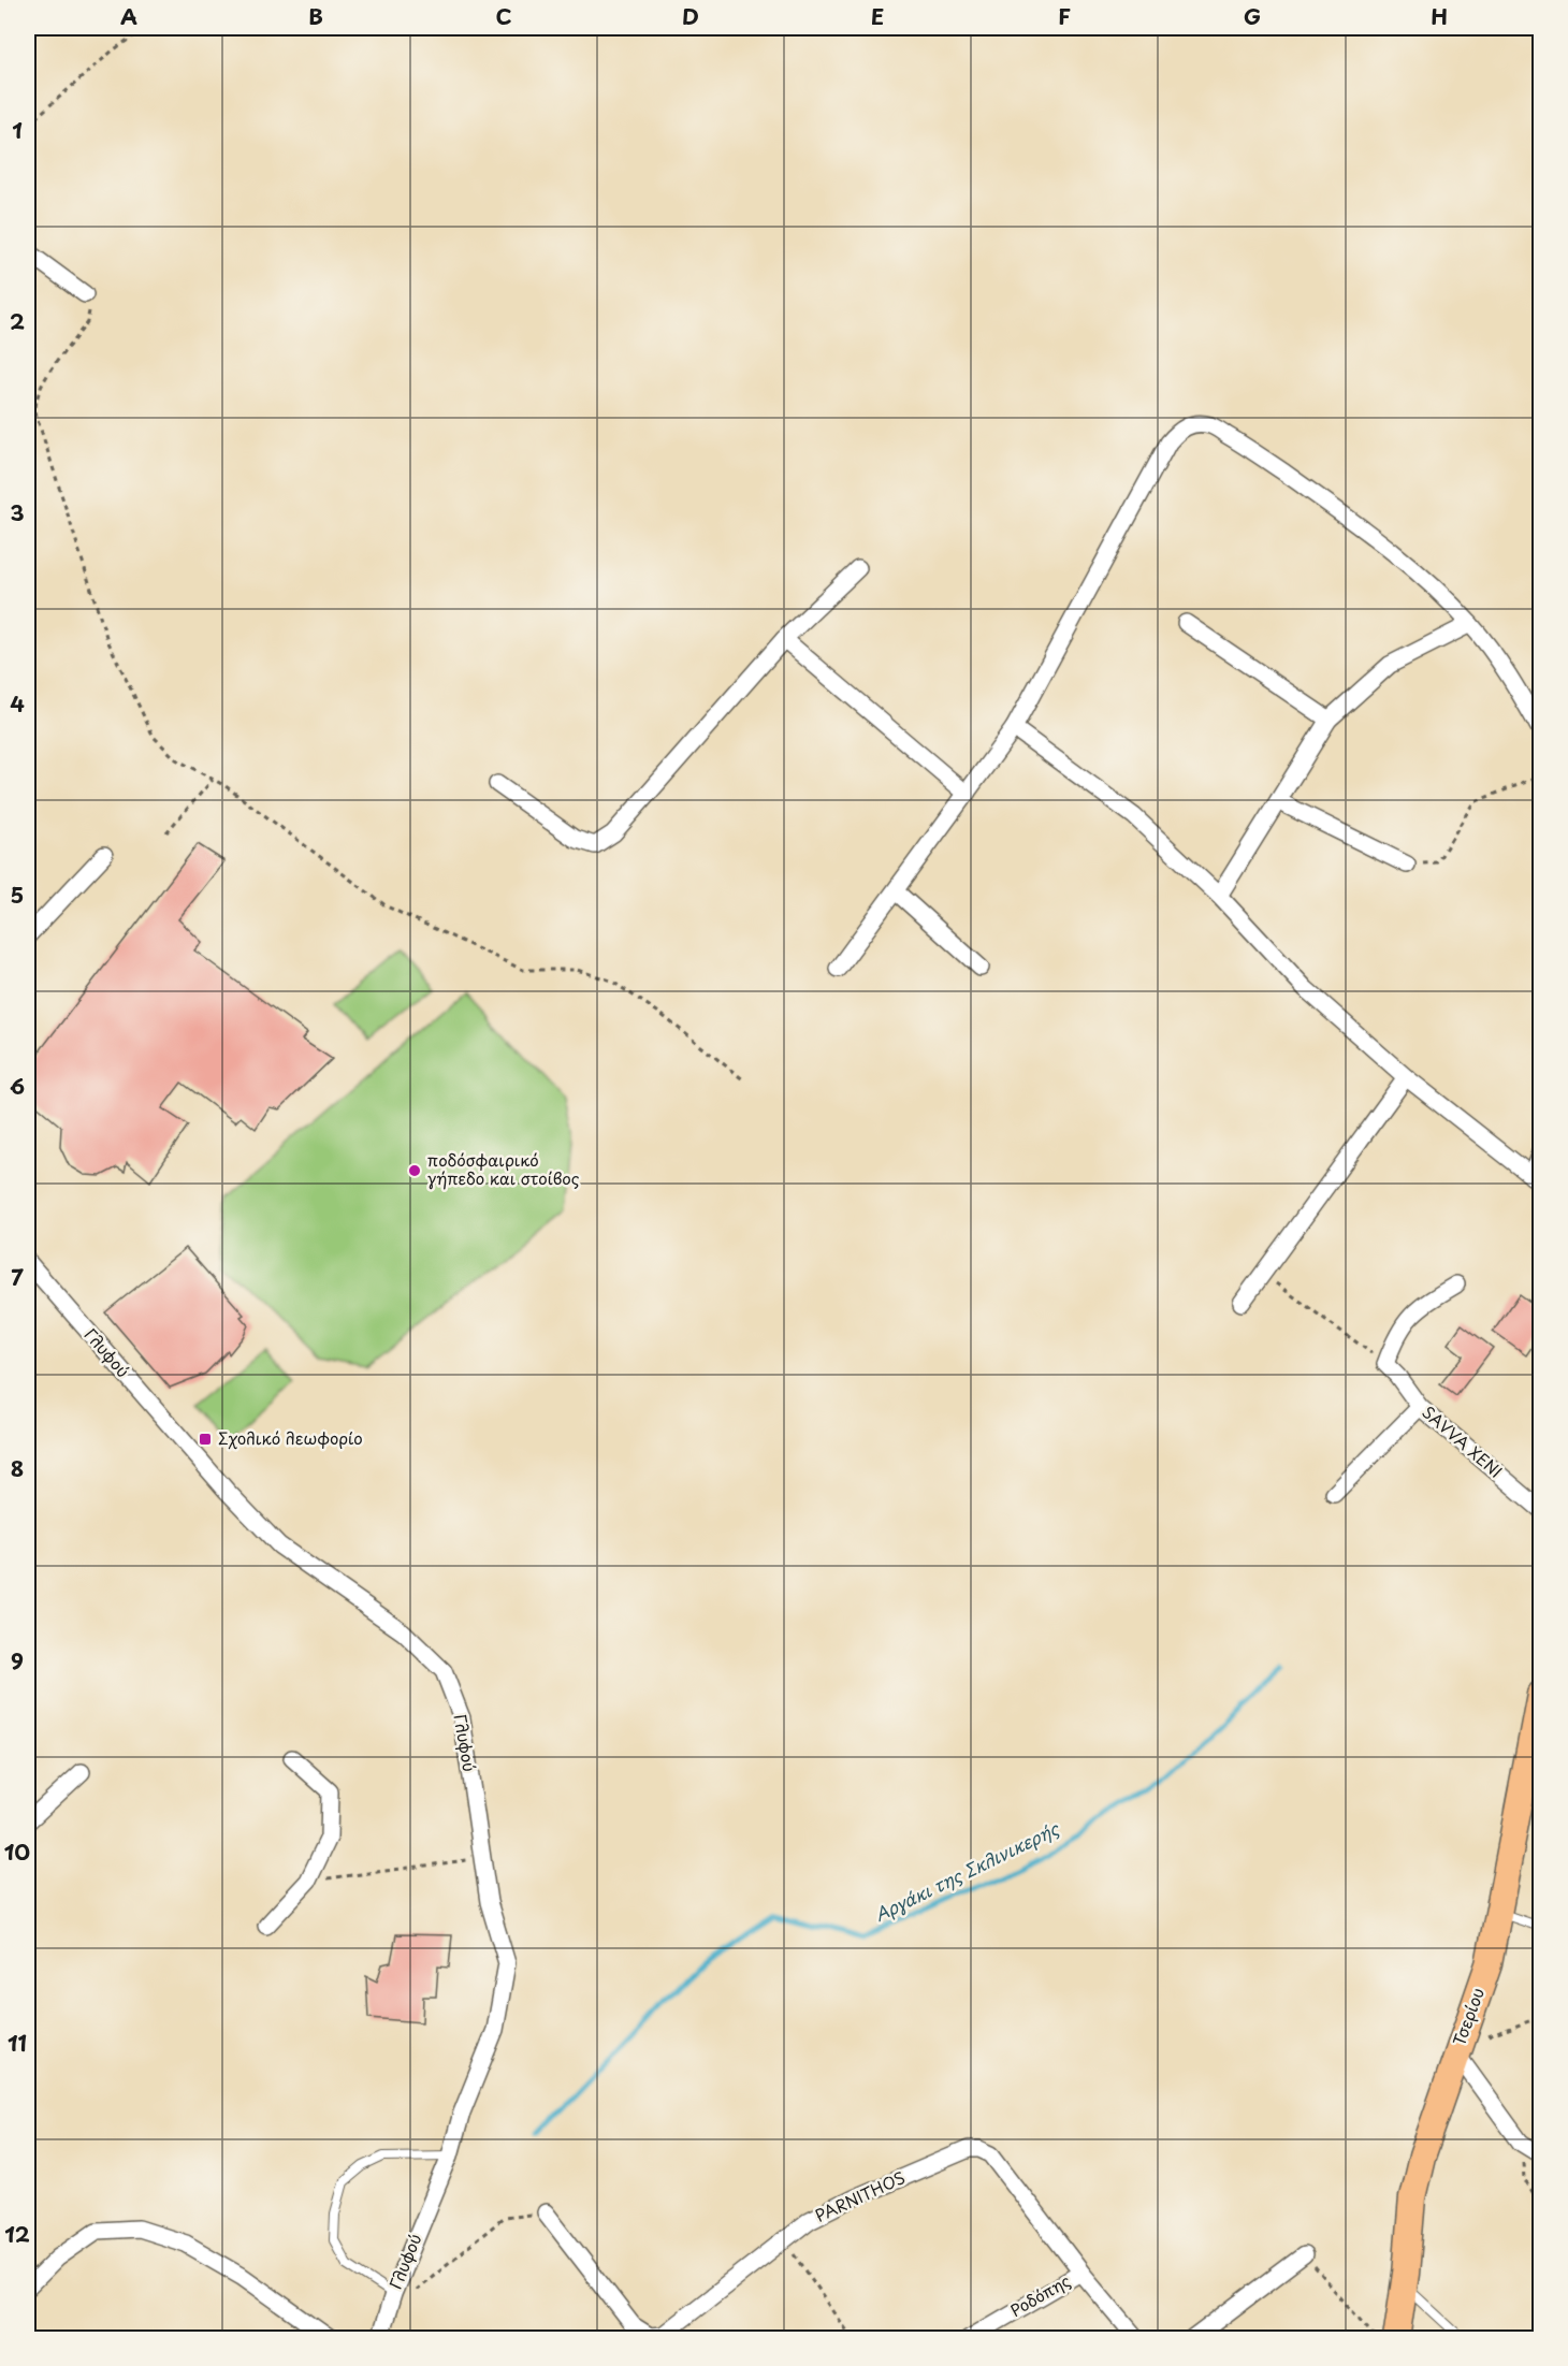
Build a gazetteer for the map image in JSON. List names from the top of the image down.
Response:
{
  "streets": {
    "main road": ["Τσερίου"],
    "street": [
      "Γλυφού",
      "SAVVA XENI",
      "PARNITHOS",
      "Ροδόπης"
    ]
  },
  "crossings": [
    ["PARNITHOS", "Ροδόπης"]
  ],
  "water": ["Αργάκι της Σκλινικερής"],
  "places": {
    "other": ["ποδόσφαιρικό γήπεδο και στοίβος"],
    "transit": ["Σχολικό λεωφορίο"]
  },
  "grid": {
    "columns": [
      "A",
      "B",
      "C",
      "D",
      "E",
      "F",
      "G",
      "H"
    ],
    "rows": [
      "1",
      "2",
      "3",
      "4",
      "5",
      "6",
      "7",
      "8",
      "9",
      "10",
      "11",
      "12"
    ]
  }
}
